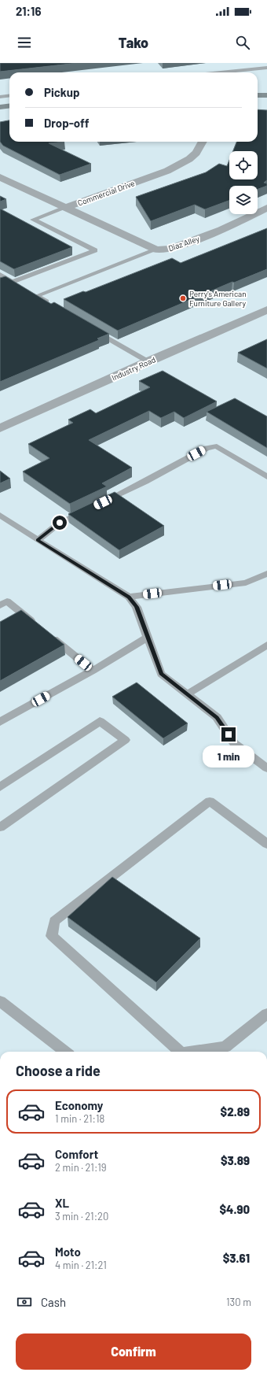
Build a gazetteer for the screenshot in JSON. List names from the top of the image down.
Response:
{
  "streets": {
    "street": ["Commercial Drive", "Diaz Alley", "Industry Road"]
  },
  "crossings": [
    ["Commercial Drive", "Diaz Alley"]
  ],
  "places": ["Perry's American Furniture Gallery"],
  "page": {
    "status": "21:16",
    "header": "Tako",
    "banner": ["Pickup", "Drop-off"],
    "bubble": "1 min",
    "heading": "Choose a ride",
    "list": [
      {
        "name": "Economy",
        "note": "1 min · 21:18",
        "value": "$2.89"
      },
      {
        "name": "Comfort",
        "note": "2 min · 21:19",
        "value": "$3.89"
      },
      {
        "name": "XL",
        "note": "3 min · 21:20",
        "value": "$4.90"
      },
      {
        "name": "Moto",
        "note": "4 min · 21:21",
        "value": "$3.61"
      }
    ],
    "pay": ["Cash", "130 m"],
    "buttons": "Confirm"
  }
}
